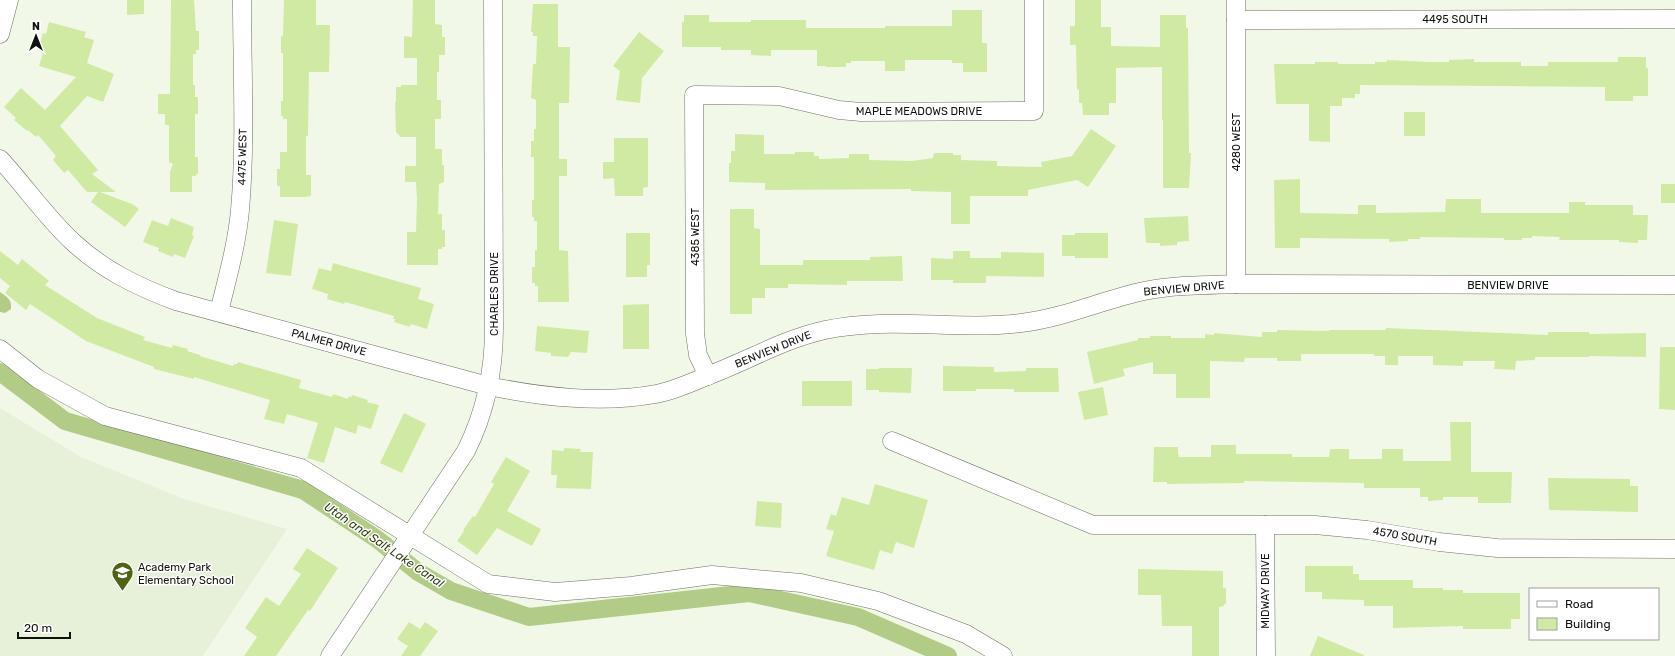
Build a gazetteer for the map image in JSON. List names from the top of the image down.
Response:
{
  "streets": {
    "street": [
      "4495 SOUTH",
      "MAPLE MEADOWS DRIVE",
      "4280 WEST",
      "4475 WEST",
      "4385 WEST",
      "BENVIEW DRIVE",
      "CHARLES DRIVE",
      "PALMER DRIVE",
      "4570 SOUTH",
      "MIDWAY DRIVE"
    ]
  },
  "crossings": [
    ["4495 SOUTH", "4280 WEST"],
    ["MAPLE MEADOWS DRIVE", "4385 WEST"],
    ["4280 WEST", "BENVIEW DRIVE"],
    ["4475 WEST", "PALMER DRIVE"],
    ["4385 WEST", "BENVIEW DRIVE"],
    ["4385 WEST", "PALMER DRIVE"],
    ["BENVIEW DRIVE", "PALMER DRIVE"],
    ["CHARLES DRIVE", "PALMER DRIVE"],
    ["4570 SOUTH", "MIDWAY DRIVE"]
  ],
  "water": ["Utah and Salt Lake Canal"],
  "places": {
    "school or university": ["Academy Park Elementary School"]
  },
  "legend": ["Road", "Building"],
  "scale_bar": "20 m",
  "north": "top"
}
